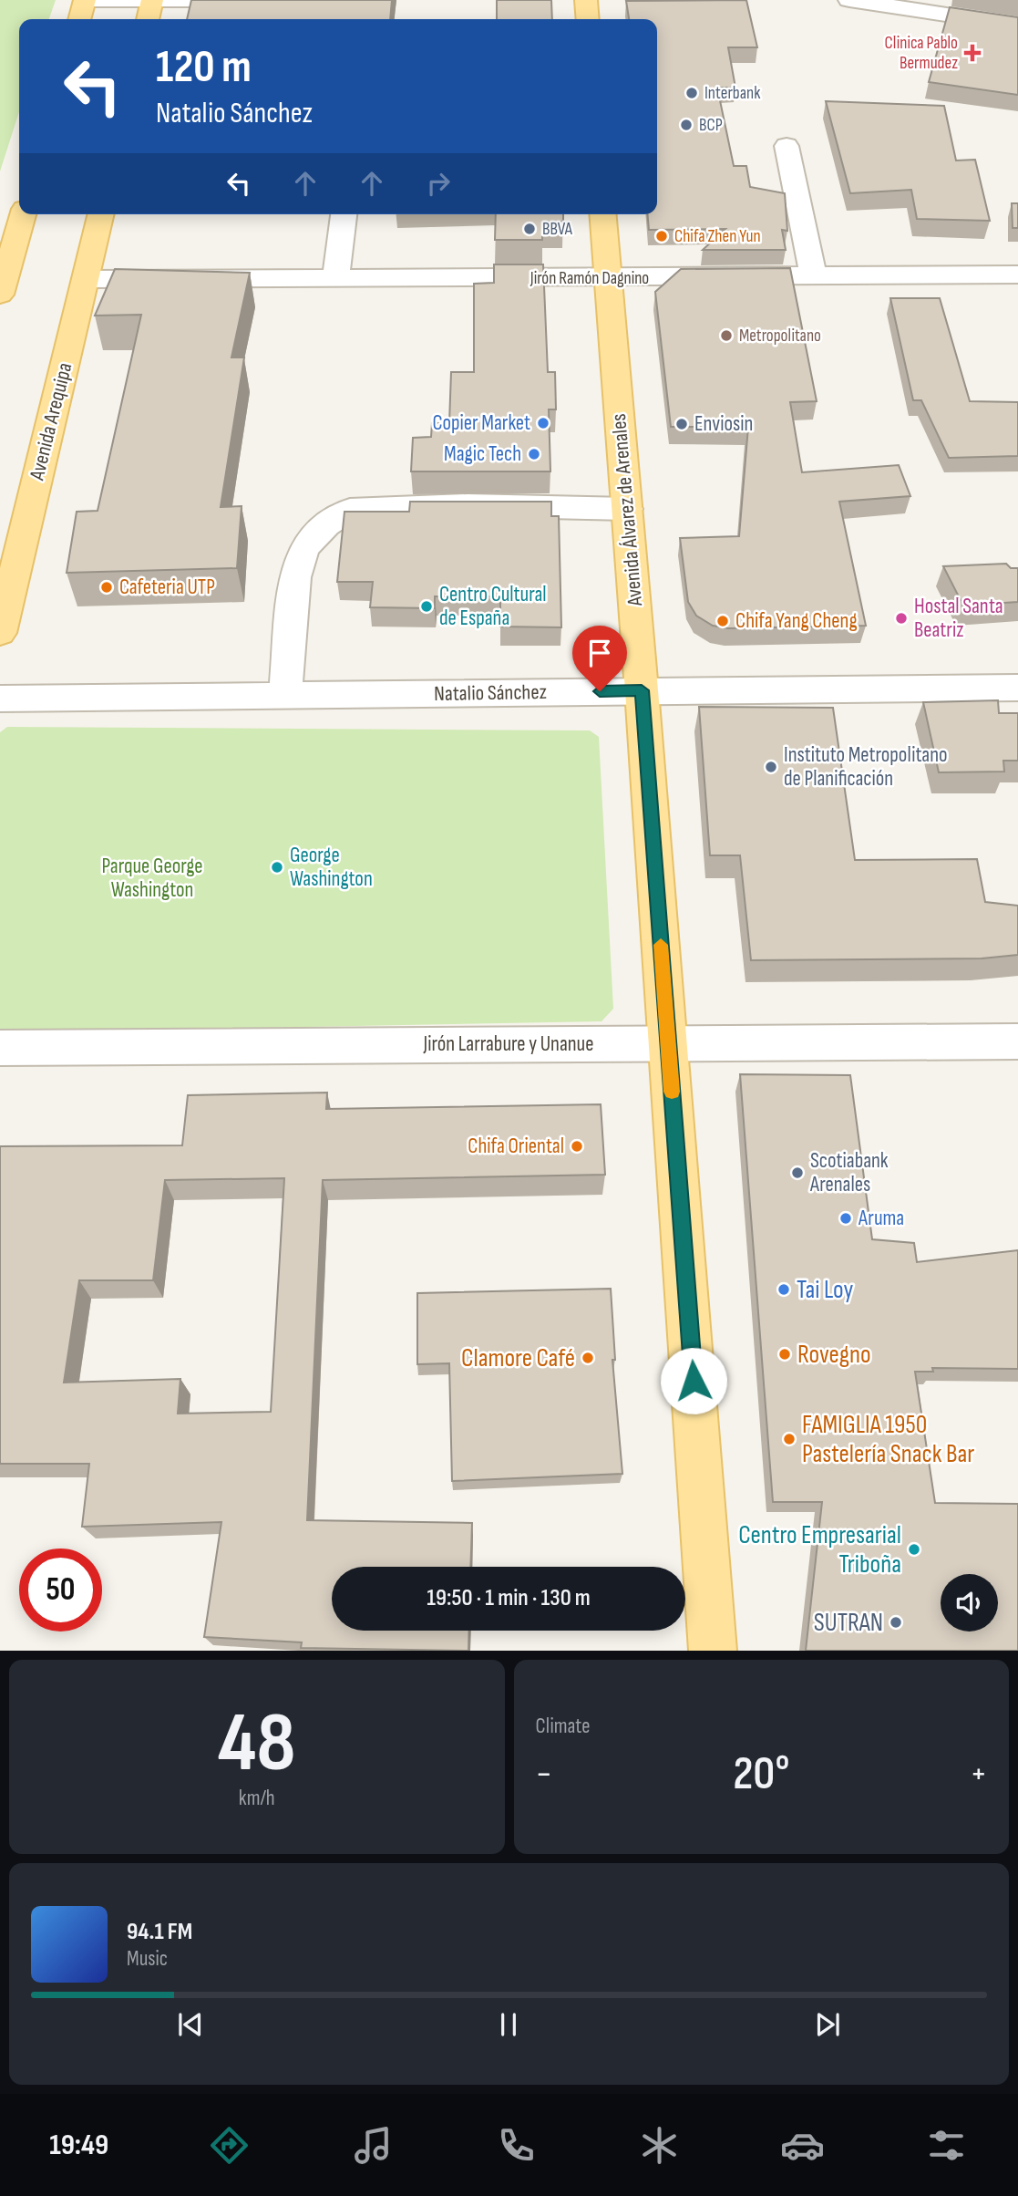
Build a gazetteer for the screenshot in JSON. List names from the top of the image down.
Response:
{
  "streets": {
    "main road": ["Avenida Arequipa", "Avenida Álvarez de Arenales"],
    "street": ["Jirón Ramón Dagnino", "Natalio Sánchez", "Jirón Larrabure y Unanue"]
  },
  "crossings": [
    ["Jirón Ramón Dagnino", "Avenida Arequipa"],
    ["Jirón Ramón Dagnino", "Avenida Álvarez de Arenales"],
    ["Avenida Álvarez de Arenales", "Natalio Sánchez"],
    ["Avenida Álvarez de Arenales", "Jirón Larrabure y Unanue"]
  ],
  "parks": ["Parque George Washington"],
  "places": {
    "health": ["Clinica Pablo Bermudez"],
    "other": [
      "Interbank",
      "BCP",
      "BBVA",
      "Chifa Zhen Yun",
      "Metropolitano",
      "Copier Market",
      "Enviosin",
      "Magic Tech",
      "Cafeteria UTP",
      "Centro Cultural de España",
      "Hostal Santa Beatriz",
      "Chifa Yang Cheng",
      "Instituto Metropolitano de Planificación",
      "George Washington",
      "Chifa Oriental",
      "Scotiabank Arenales",
      "Aruma",
      "Tai Loy",
      "Rovegno",
      "Clamore Café",
      "FAMIGLIA 1950 Pastelería Snack Bar",
      "Centro Empresarial Triboña",
      "SUTRAN"
    ]
  },
  "page": {
    "turn": ["120 m", "Natalio Sánchez"],
    "limit": "50",
    "trip": "19:50 · 1 min · 130 m",
    "tile": [
      ["48", "km/h"],
      "Climate"
    ],
    "heat": ["−", "20°", "+"],
    "song": ["94.1 FM", "Music"],
    "tabs": "19:49"
  }
}
